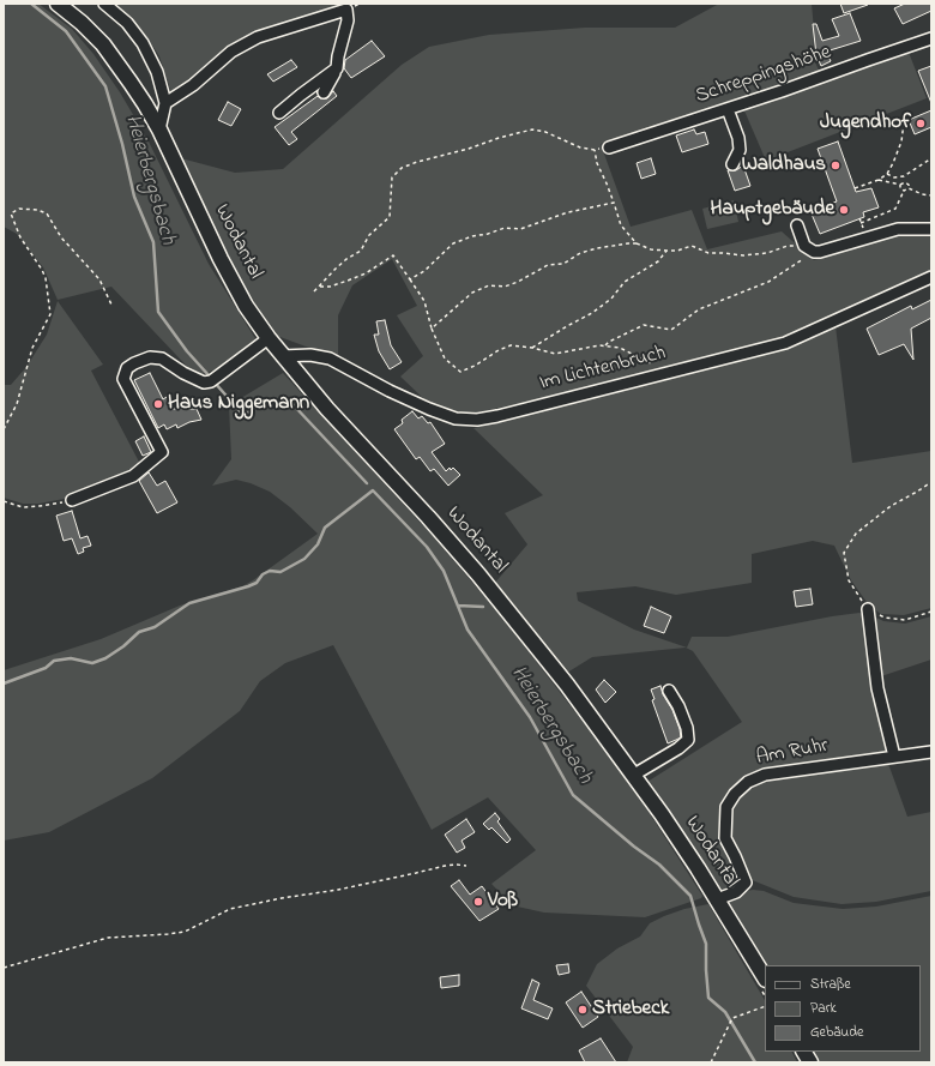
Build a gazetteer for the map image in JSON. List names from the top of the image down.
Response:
{
  "streets": {
    "main road": ["Wodantal"],
    "street": ["Schreppingshöhe", "Im Lichtenbruch", "Am Ruhr"]
  },
  "crossings": [
    ["Wodantal", "Im Lichtenbruch"],
    ["Wodantal", "Am Ruhr"]
  ],
  "water": ["Heierbergsbach"],
  "places": [
    "Jugendhof",
    "Waldhaus",
    "Hauptgebäude",
    "Haus Niggemann",
    "Voß",
    "Striebeck"
  ],
  "legend": ["Straße", "Park", "Gebäude"]
}
